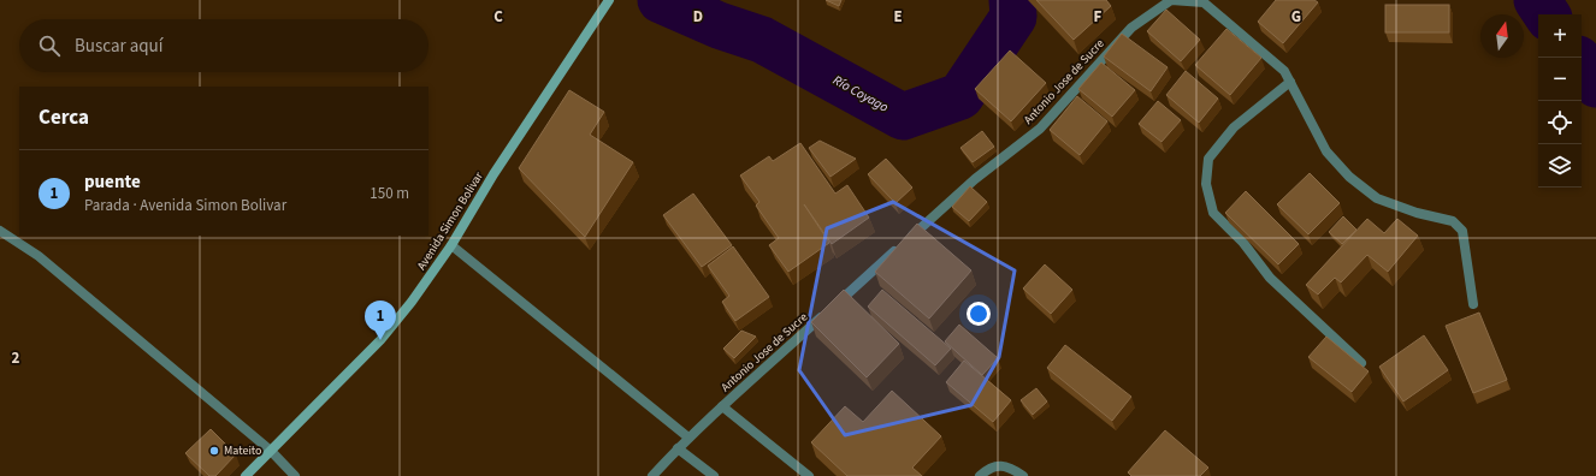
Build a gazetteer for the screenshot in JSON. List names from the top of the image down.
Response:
{
  "streets": {
    "main road": ["Avenida Simon Bolivar"],
    "street": ["Antonio Jose de Sucre"]
  },
  "water": ["Río Coyago"],
  "places": ["Mateito"],
  "north": "top",
  "page": {
    "map_buttons": ["+", "−"],
    "search": "Buscar aquí",
    "heading": "Cerca",
    "list": [
      {
        "mark": "1",
        "name": "puente",
        "note": "Parada · Avenida Simon Bolivar",
        "value": "150 m"
      }
    ],
    "pins": "1"
  },
  "grid": {
    "columns": [
      "C",
      "D",
      "E",
      "F",
      "G"
    ],
    "rows": ["2"]
  }
}
